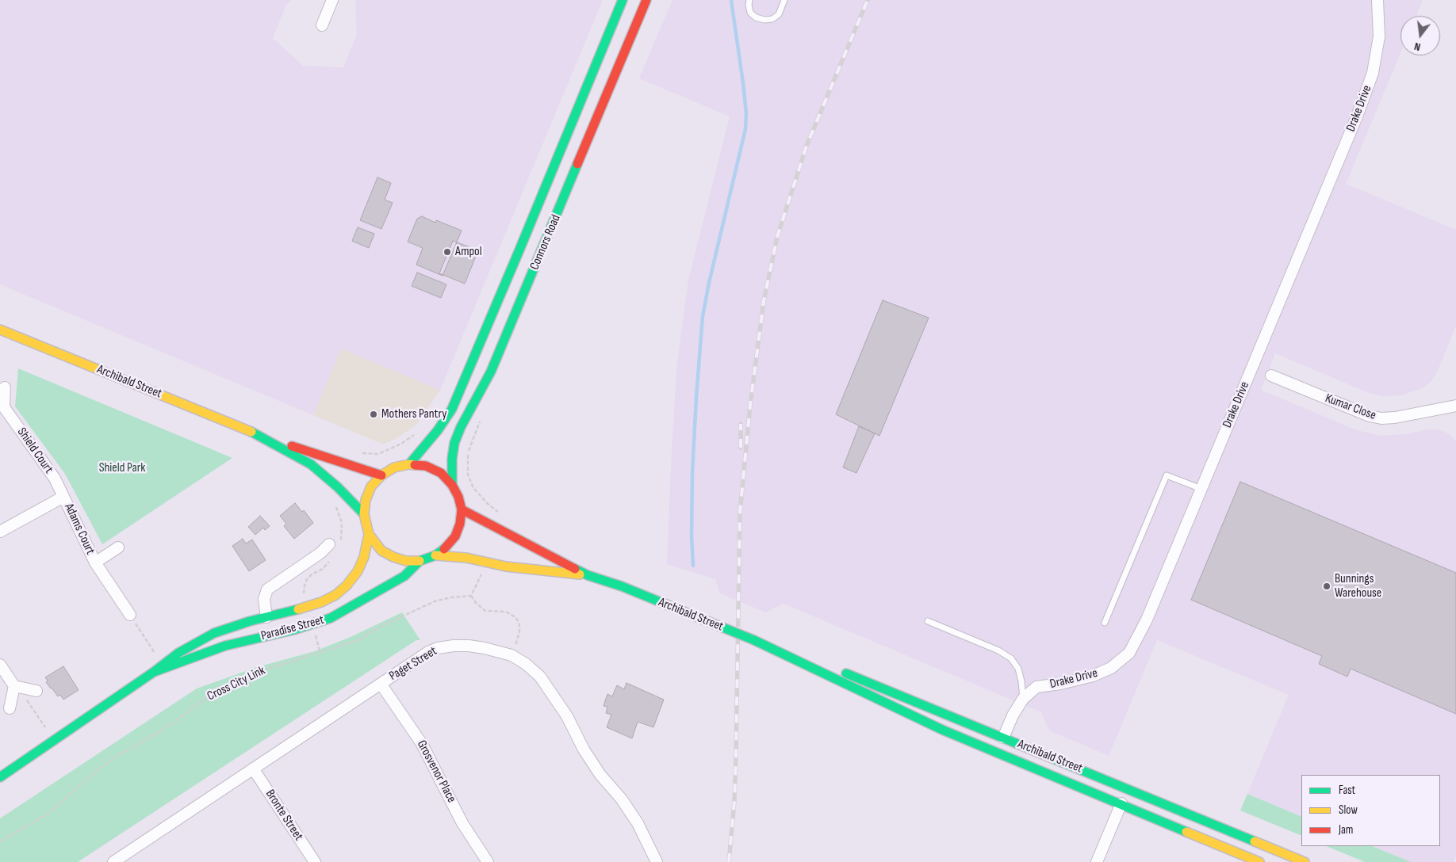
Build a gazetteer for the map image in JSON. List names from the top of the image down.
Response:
{
  "streets": {
    "street": [
      "Drake Drive",
      "Connors Road",
      "Archibald Street",
      "Kumar Close",
      "Shield Court",
      "Adams Court",
      "Paradise Street",
      "Paget Street",
      "Grosvenor Place",
      "Bronte Street"
    ],
    "path": ["Cross City Link"]
  },
  "crossings": [
    ["Drake Drive", "Archibald Street"],
    ["Connors Road", "Archibald Street"],
    ["Connors Road", "Paradise Street"],
    ["Archibald Street", "Paradise Street"],
    ["Shield Court", "Adams Court"],
    ["Paget Street", "Grosvenor Place"],
    ["Paget Street", "Bronte Street"]
  ],
  "parks": ["Shield Park"],
  "places": ["Ampol", "Mothers Pantry", "Bunnings Warehouse"],
  "legend": ["Fast", "Slow", "Jam"],
  "north": "bottom"
}
